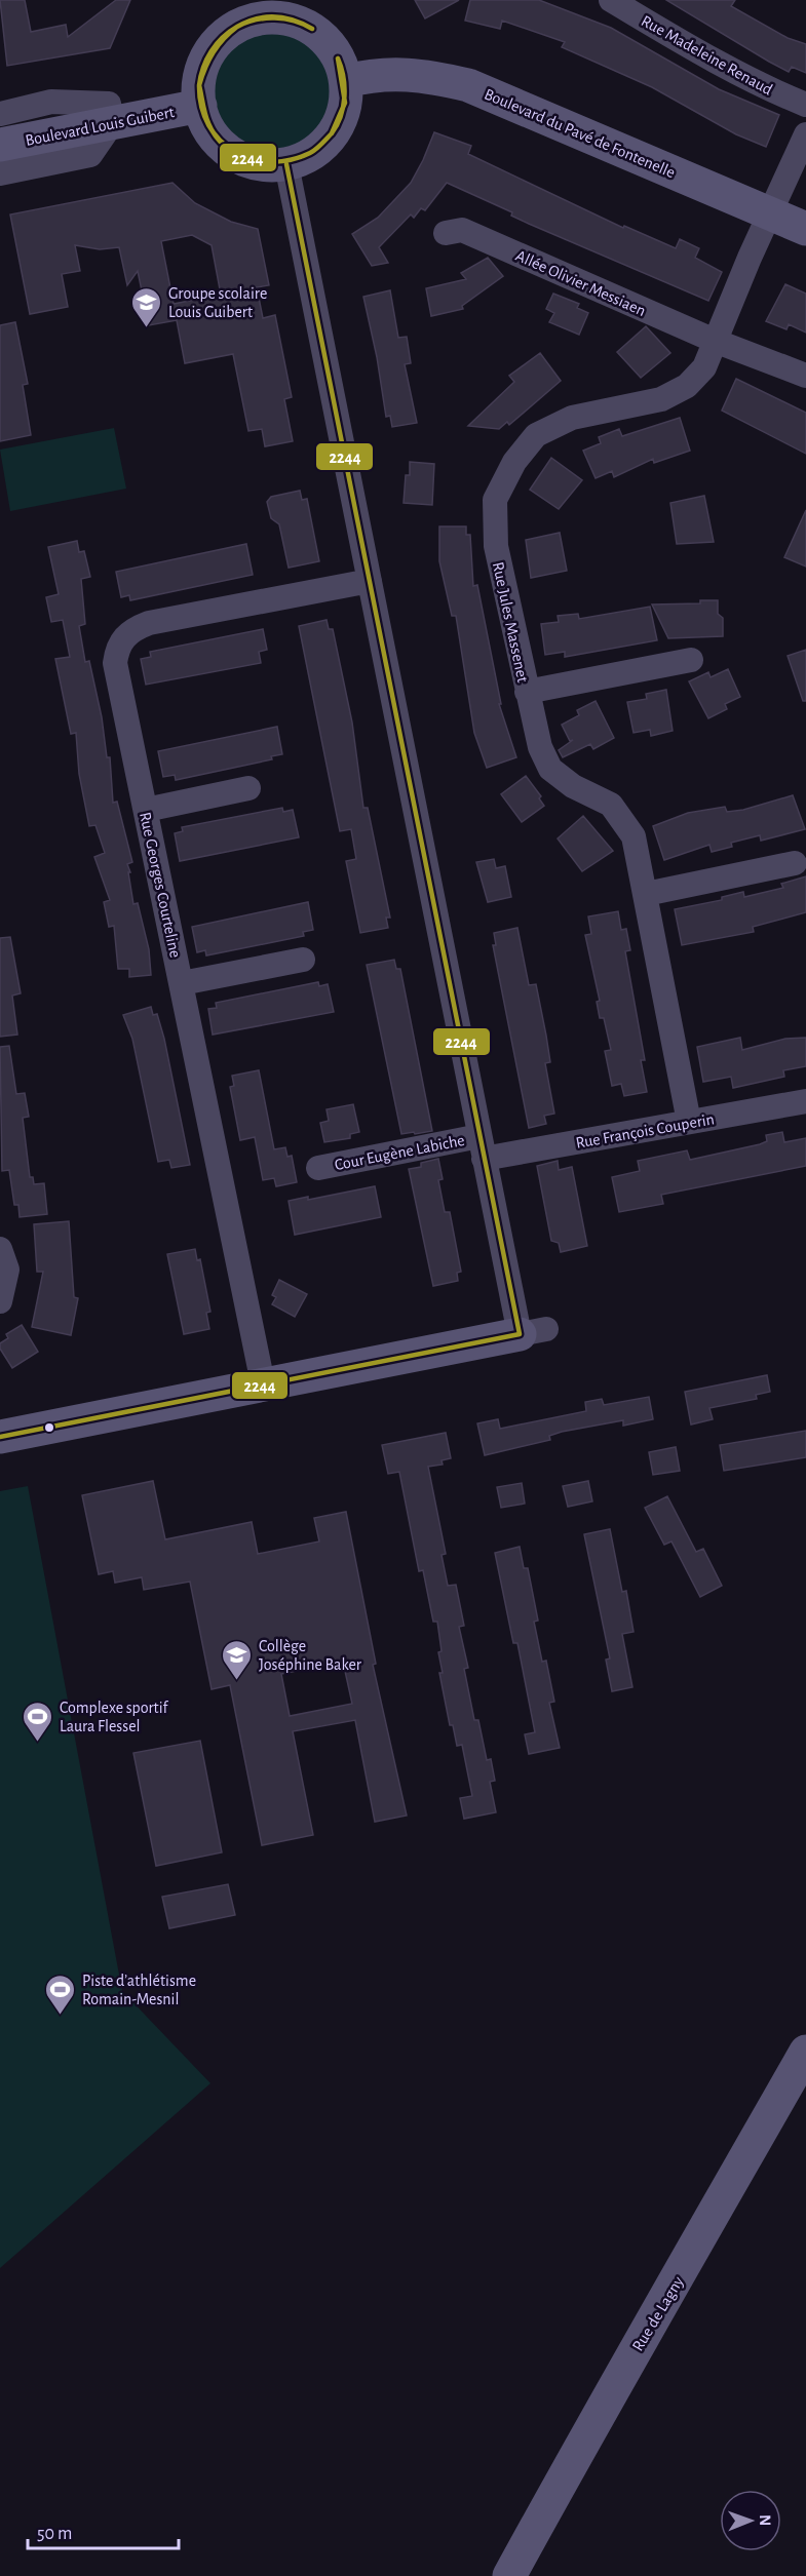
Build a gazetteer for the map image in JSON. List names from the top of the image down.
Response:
{
  "streets": {
    "main road": ["Boulevard Louis Guibert", "Boulevard du Pavé de Fontenelle", "Rue de Lagny"],
    "street": [
      "Rue Madeleine Renaud",
      "Allée Olivier Messiaen",
      "Rue Jules Massenet",
      "Rue Georges Courteline",
      "Rue François Couperin",
      "Cour Eugène Labiche"
    ]
  },
  "crossings": [
    ["Boulevard Louis Guibert", "Boulevard du Pavé de Fontenelle"],
    ["Boulevard du Pavé de Fontenelle", "Rue Jules Massenet"],
    ["Allée Olivier Messiaen", "Rue Jules Massenet"],
    ["Rue Jules Massenet", "Rue François Couperin"],
    ["Rue François Couperin", "Cour Eugène Labiche"]
  ],
  "places": {
    "school or university": ["Groupe scolaire Louis Guibert", "Collège Joséphine Baker"],
    "sports": ["Complexe sportif Laura Flessel", "Piste d’athlétisme Romain-Mesnil"]
  },
  "lines": ["transit line 2244"],
  "scale_bar": "50 m",
  "north": "right"
}
